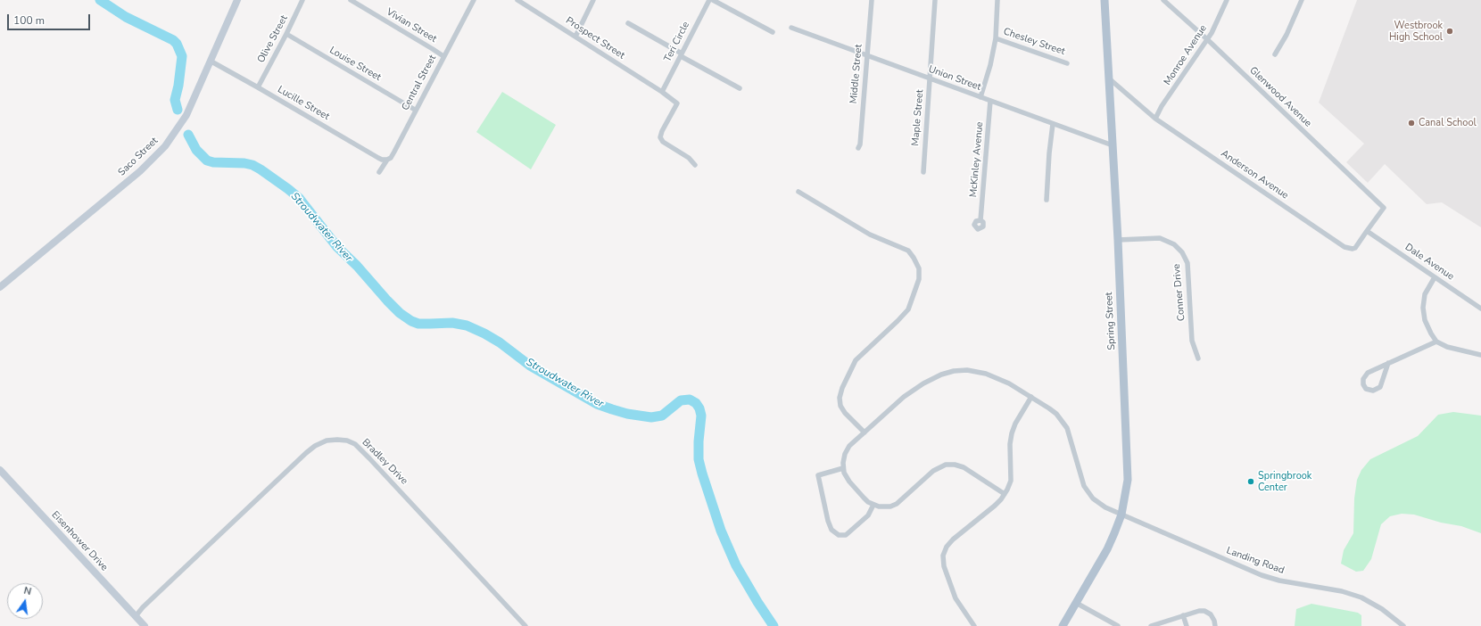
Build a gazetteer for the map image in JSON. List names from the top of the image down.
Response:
{
  "streets": {
    "main road": ["Saco Street", "Spring Street", "Eisenhower Drive"],
    "street": [
      "Vivian Street",
      "Prospect Street",
      "Olive Street",
      "Teri Circle",
      "Chesley Street",
      "Monroe Avenue",
      "Louise Street",
      "Middle Street",
      "Union Street",
      "Central Street",
      "Glenwood Avenue",
      "Lucille Street",
      "Maple Street",
      "McKinley Avenue",
      "Anderson Avenue",
      "Dale Avenue",
      "Conner Drive",
      "Bradley Drive",
      "Landing Road"
    ]
  },
  "crossings": [
    ["Vivian Street", "Central Street"],
    ["Prospect Street", "Teri Circle"],
    ["Olive Street", "Louise Street"],
    ["Olive Street", "Lucille Street"],
    ["Monroe Avenue", "Glenwood Avenue"],
    ["Monroe Avenue", "Anderson Avenue"],
    ["Louise Street", "Central Street"],
    ["Middle Street", "Union Street"],
    ["Union Street", "Maple Street"],
    ["Union Street", "McKinley Avenue"],
    ["Union Street", "Spring Street"],
    ["Central Street", "Lucille Street"],
    ["Glenwood Avenue", "Anderson Avenue"],
    ["Lucille Street", "Saco Street"],
    ["Anderson Avenue", "Dale Avenue"],
    ["Anderson Avenue", "Spring Street"],
    ["Conner Drive", "Spring Street"],
    ["Spring Street", "Landing Road"],
    ["Bradley Drive", "Eisenhower Drive"]
  ],
  "water": ["Stroudwater River"],
  "places": ["Westbrook High School", "Canal School", "Springbrook Center"],
  "scale_bar": "100 m",
  "north": "top"
}
